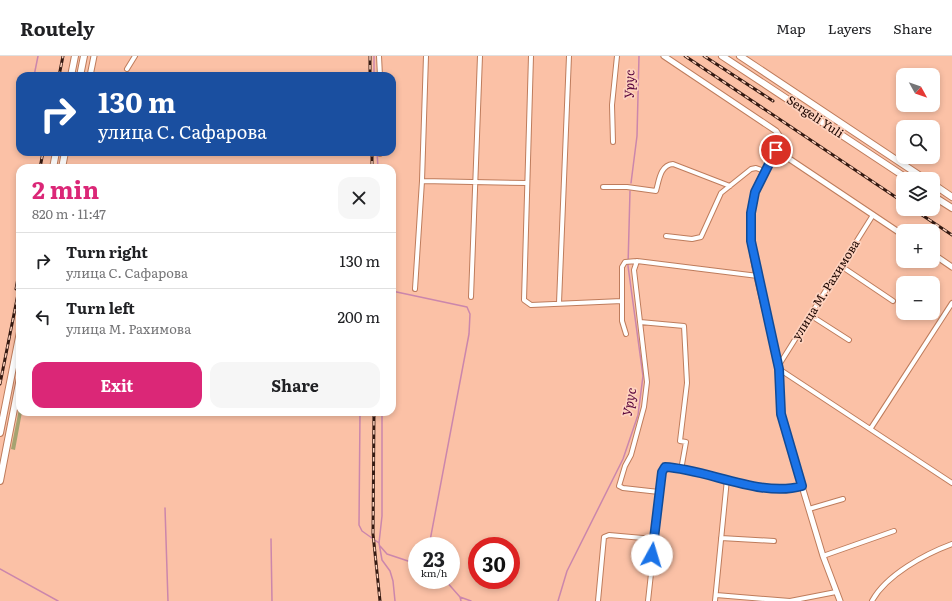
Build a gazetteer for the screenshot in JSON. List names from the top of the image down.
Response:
{
  "streets": {
    "main road": ["Sergeli Yuli"],
    "street": ["улица М. Рахимова"]
  },
  "water": ["Урус"],
  "north": "bottom right",
  "page": {
    "header": "Routely",
    "nav": ["Map", "Layers", "Share"],
    "map_buttons": ["+", "−"],
    "turn": ["130 m", "улица С. Сафарова"],
    "heading": ["2 min", "820 m · 11:47"],
    "list": [
      {
        "name": "Turn right",
        "note": "улица С. Сафарова",
        "value": "130 m"
      },
      {
        "name": "Turn left",
        "note": "улица М. Рахимова",
        "value": "200 m"
      }
    ],
    "buttons": ["Exit", "Share"],
    "speed": "23 km/h",
    "limit": "30"
  }
}
